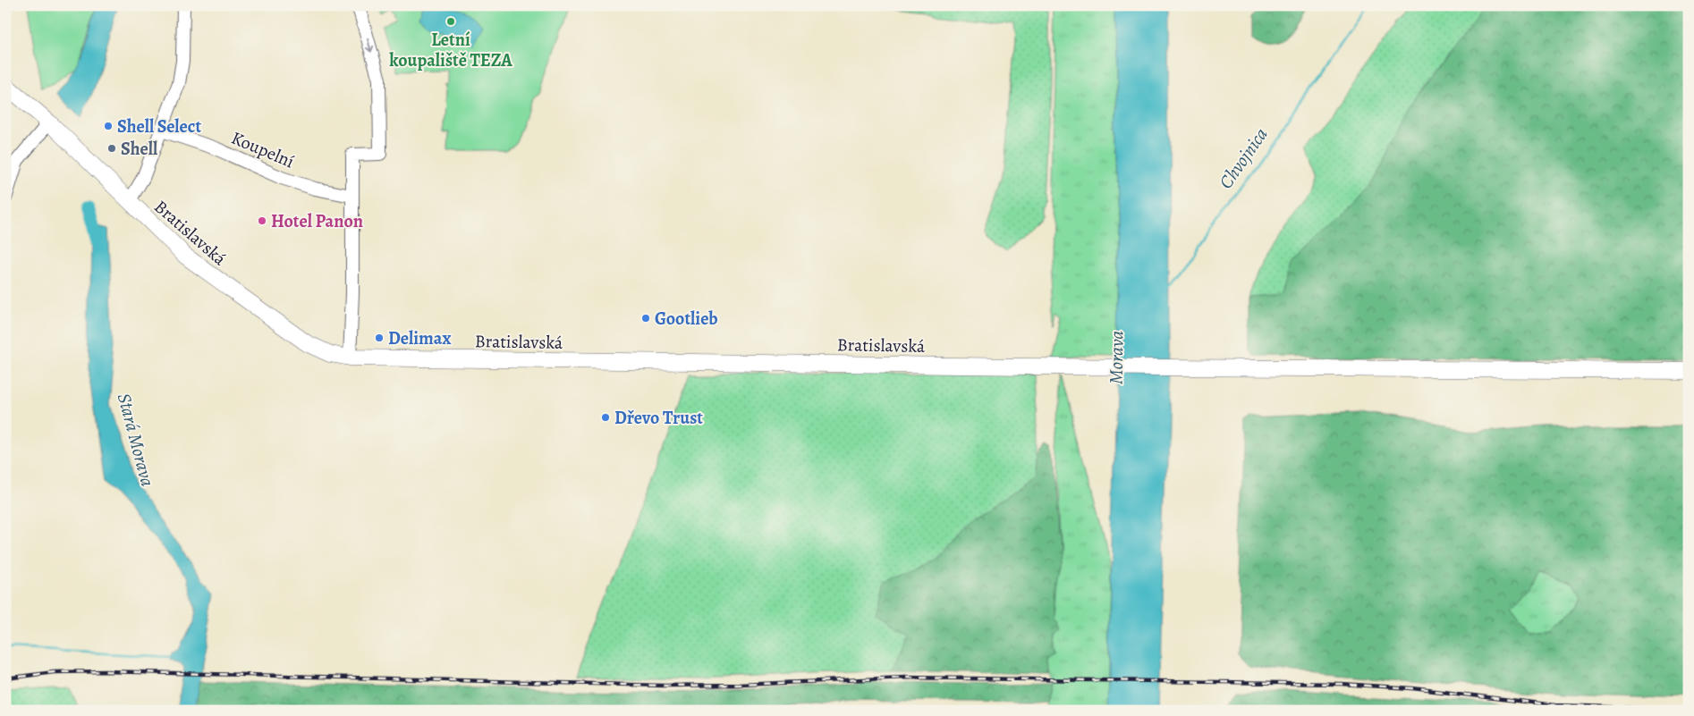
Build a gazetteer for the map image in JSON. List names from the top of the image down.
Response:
{
  "streets": {
    "main road": ["Bratislavská"],
    "street": ["Koupelní"]
  },
  "water": ["Chvojnica", "Morava", "Stará Morava"],
  "places": [
    "Letní koupaliště TEZA",
    "Shell Select",
    "Shell",
    "Hotel Panon",
    "Gootlieb",
    "Delimax",
    "Dřevo Trust"
  ]
}
